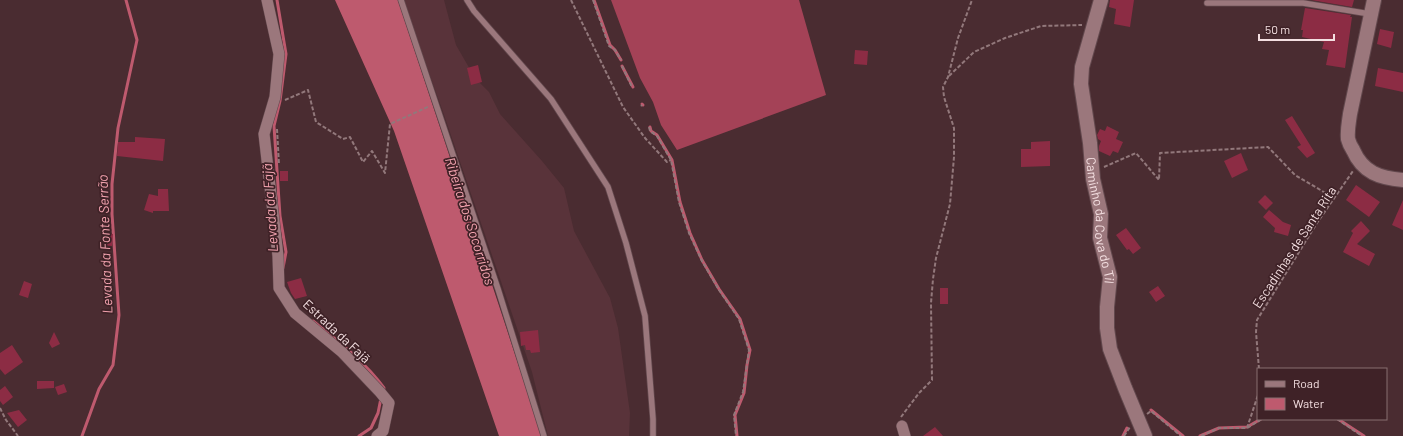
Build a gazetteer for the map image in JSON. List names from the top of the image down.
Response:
{
  "streets": {
    "street": ["Caminho da Cova do Til", "Estrada da Fajã"],
    "path": ["Escadinhas de Santa Rita"]
  },
  "water": ["Levada da Fajã", "Ribeira dos Socorridos", "Levada da Fonte Serrão"],
  "legend": ["Road", "Water"],
  "scale_bar": "50 m"
}
